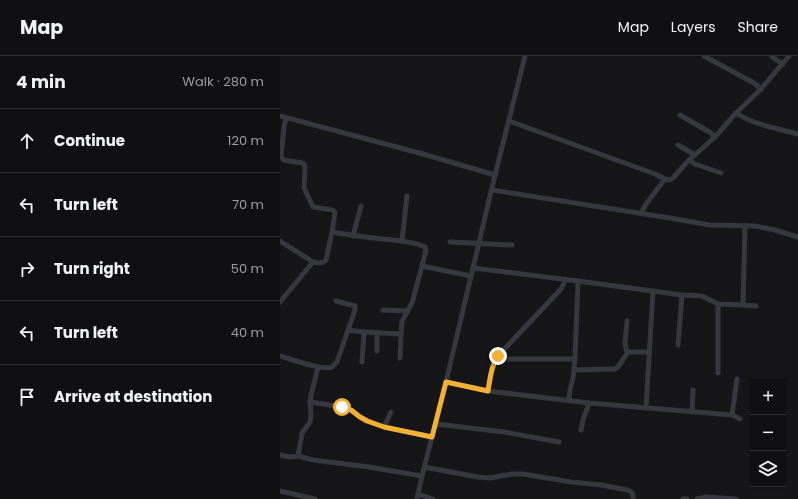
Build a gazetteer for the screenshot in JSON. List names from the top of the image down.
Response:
{
  "page": {
    "header": "Map",
    "nav": ["Map", "Layers", "Share"],
    "heading": ["4 min", "Walk · 280 m"],
    "list": [
      ["Continue", "120 m"],
      ["Turn left", "70 m"],
      ["Turn right", "50 m"],
      ["Turn left", "40 m"],
      "Arrive at destination"
    ],
    "map_buttons": ["+", "−"]
  }
}
